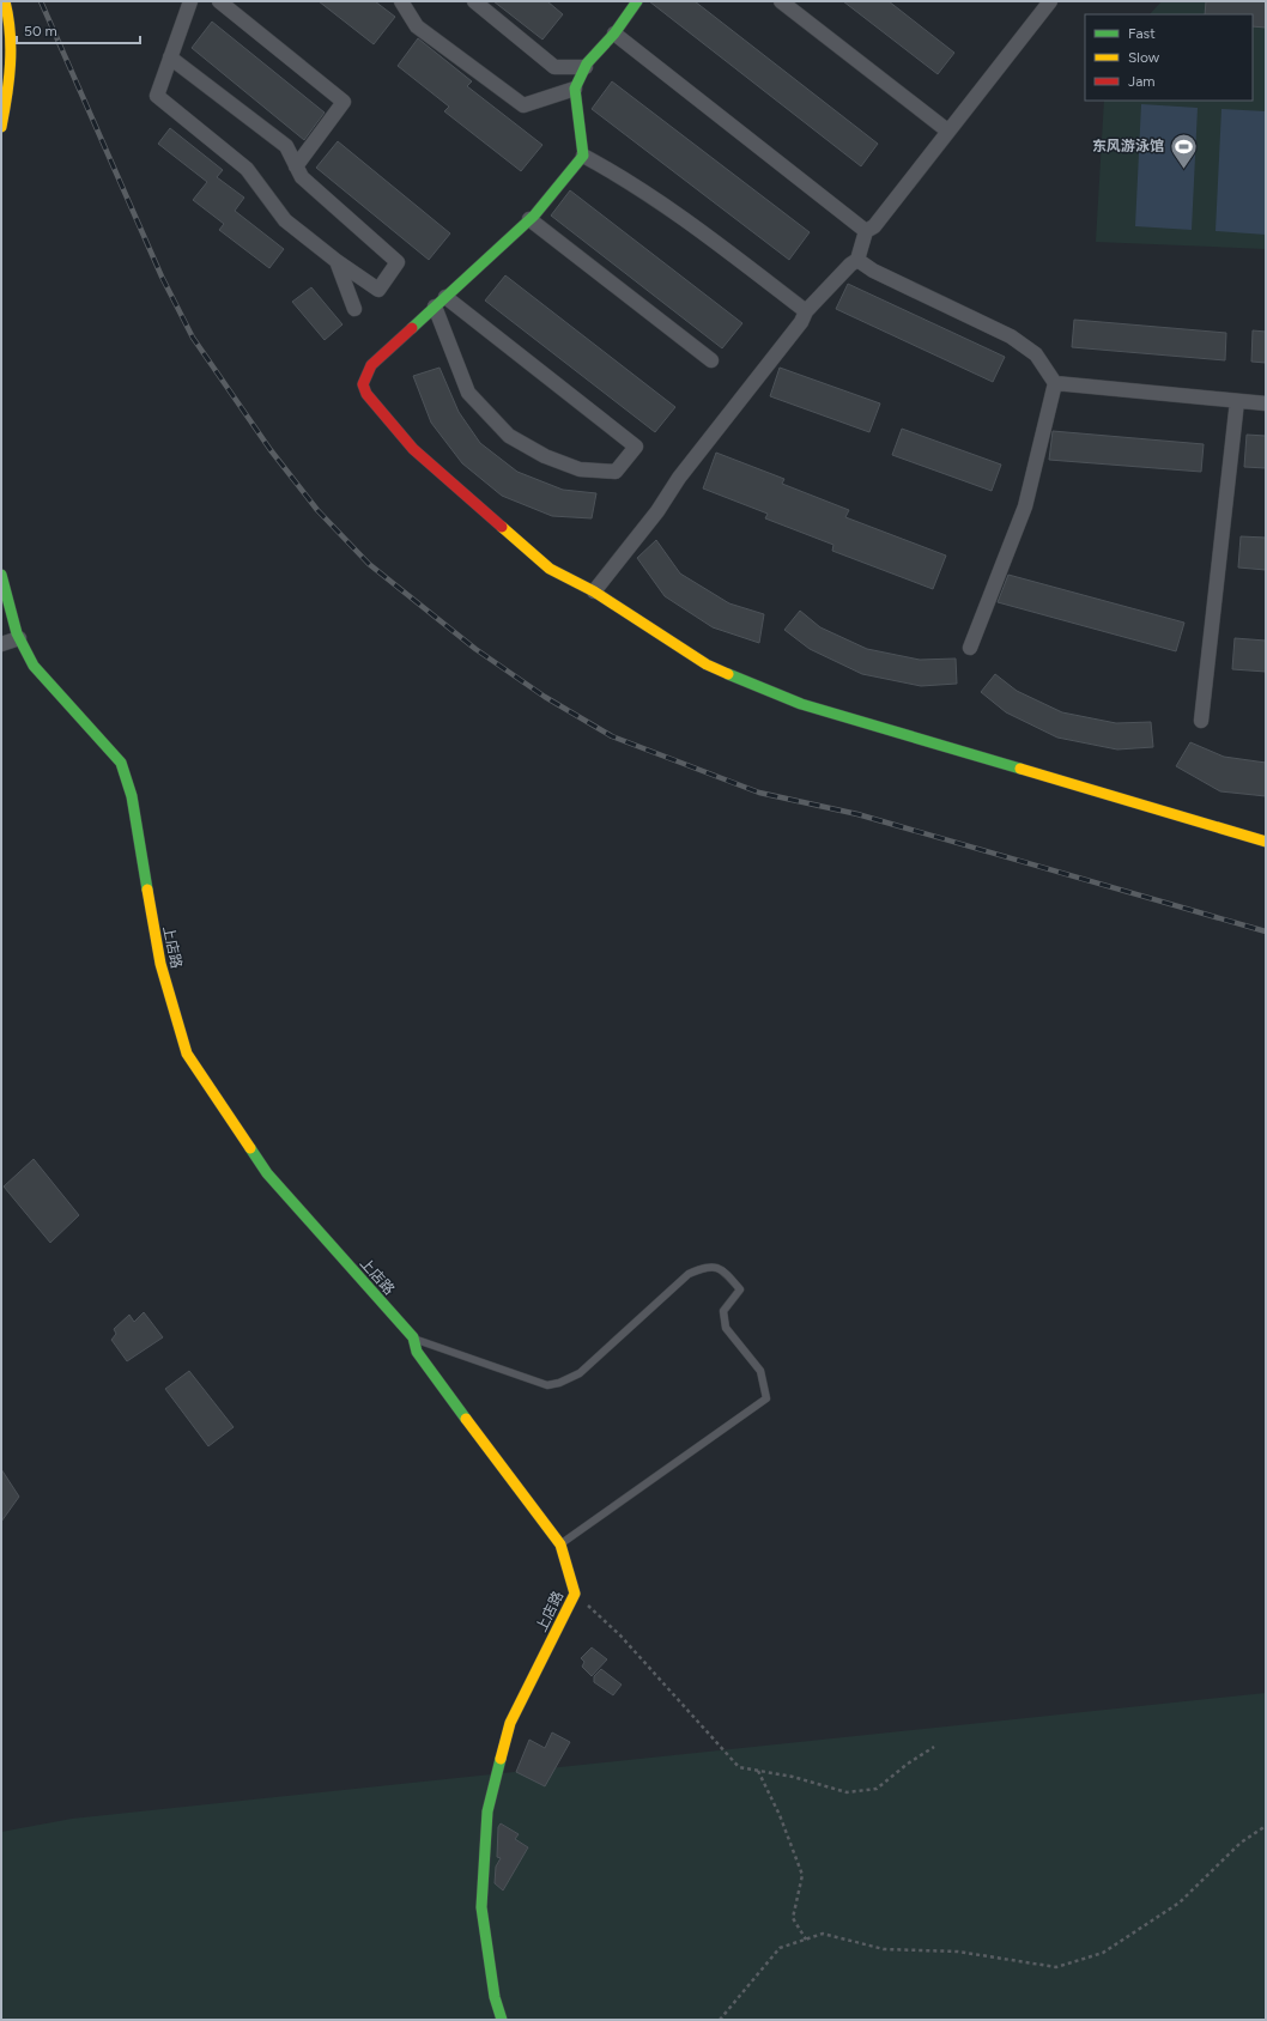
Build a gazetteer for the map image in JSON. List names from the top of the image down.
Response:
{
  "streets": {
    "street": ["上店路"]
  },
  "places": {
    "sports": ["东风游泳馆"]
  },
  "legend": ["Fast", "Slow", "Jam"],
  "scale_bar": "50 m"
}
